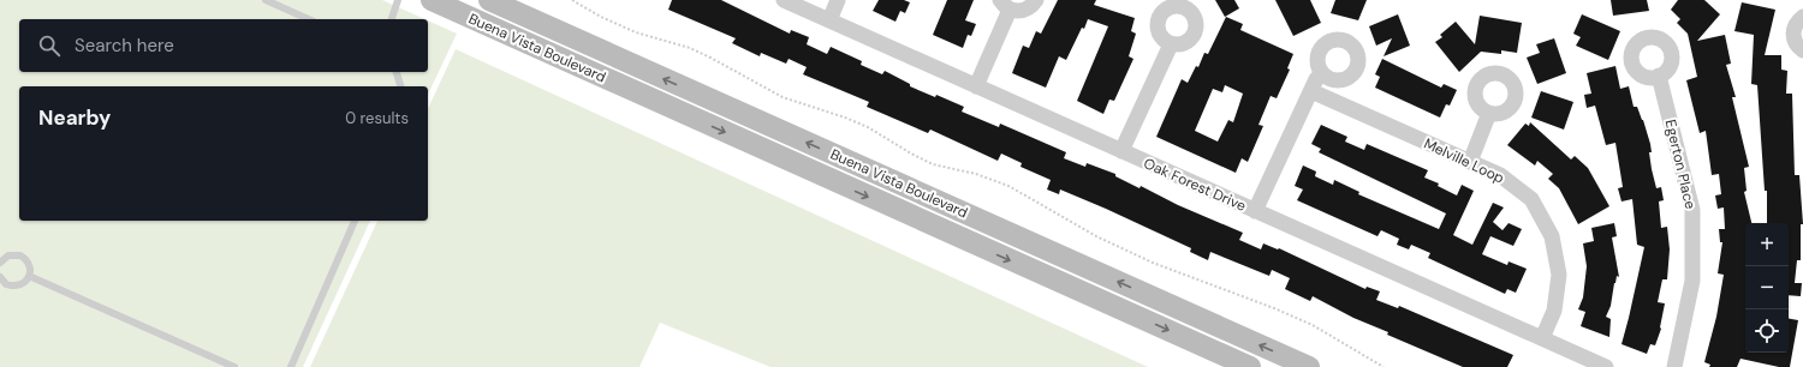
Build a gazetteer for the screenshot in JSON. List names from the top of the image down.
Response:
{
  "streets": {
    "main road": ["Buena Vista Boulevard"],
    "street": ["Melville Loop", "Egerton Place", "Oak Forest Drive"]
  },
  "crossings": [
    ["Melville Loop", "Oak Forest Drive"]
  ],
  "page": {
    "search": "Search here",
    "heading": ["Nearby", "0 results"],
    "map_buttons": ["+", "−"]
  }
}
